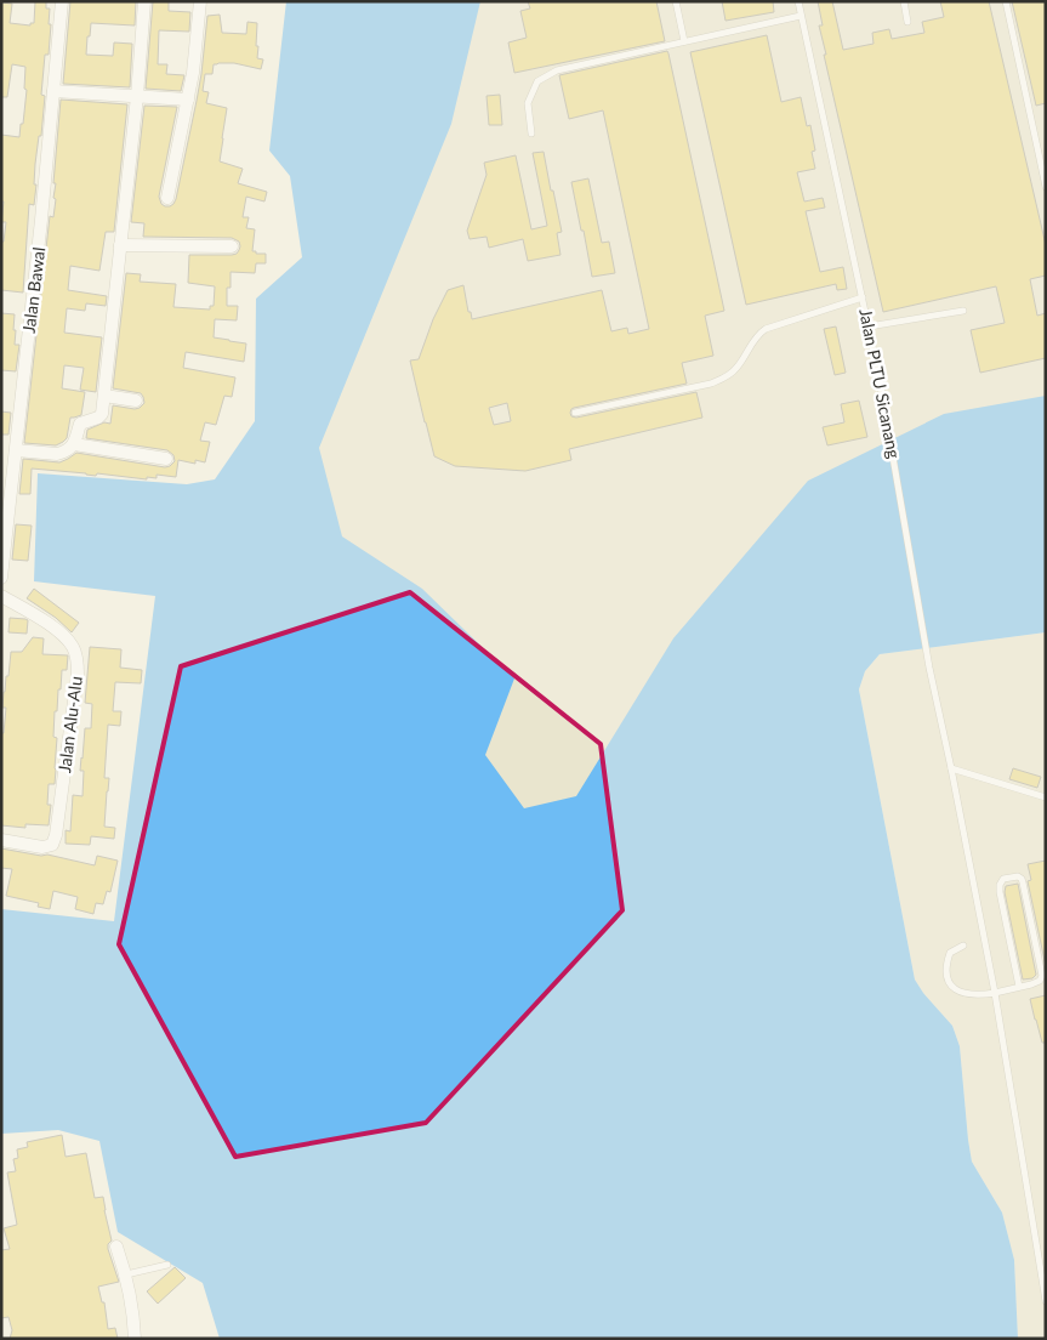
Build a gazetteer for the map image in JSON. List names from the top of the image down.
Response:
{
  "streets": {
    "street": ["Jalan Bawal", "Jalan Alu-Alu"],
    "lane": ["Jalan PLTU Sicanang"]
  }
}
